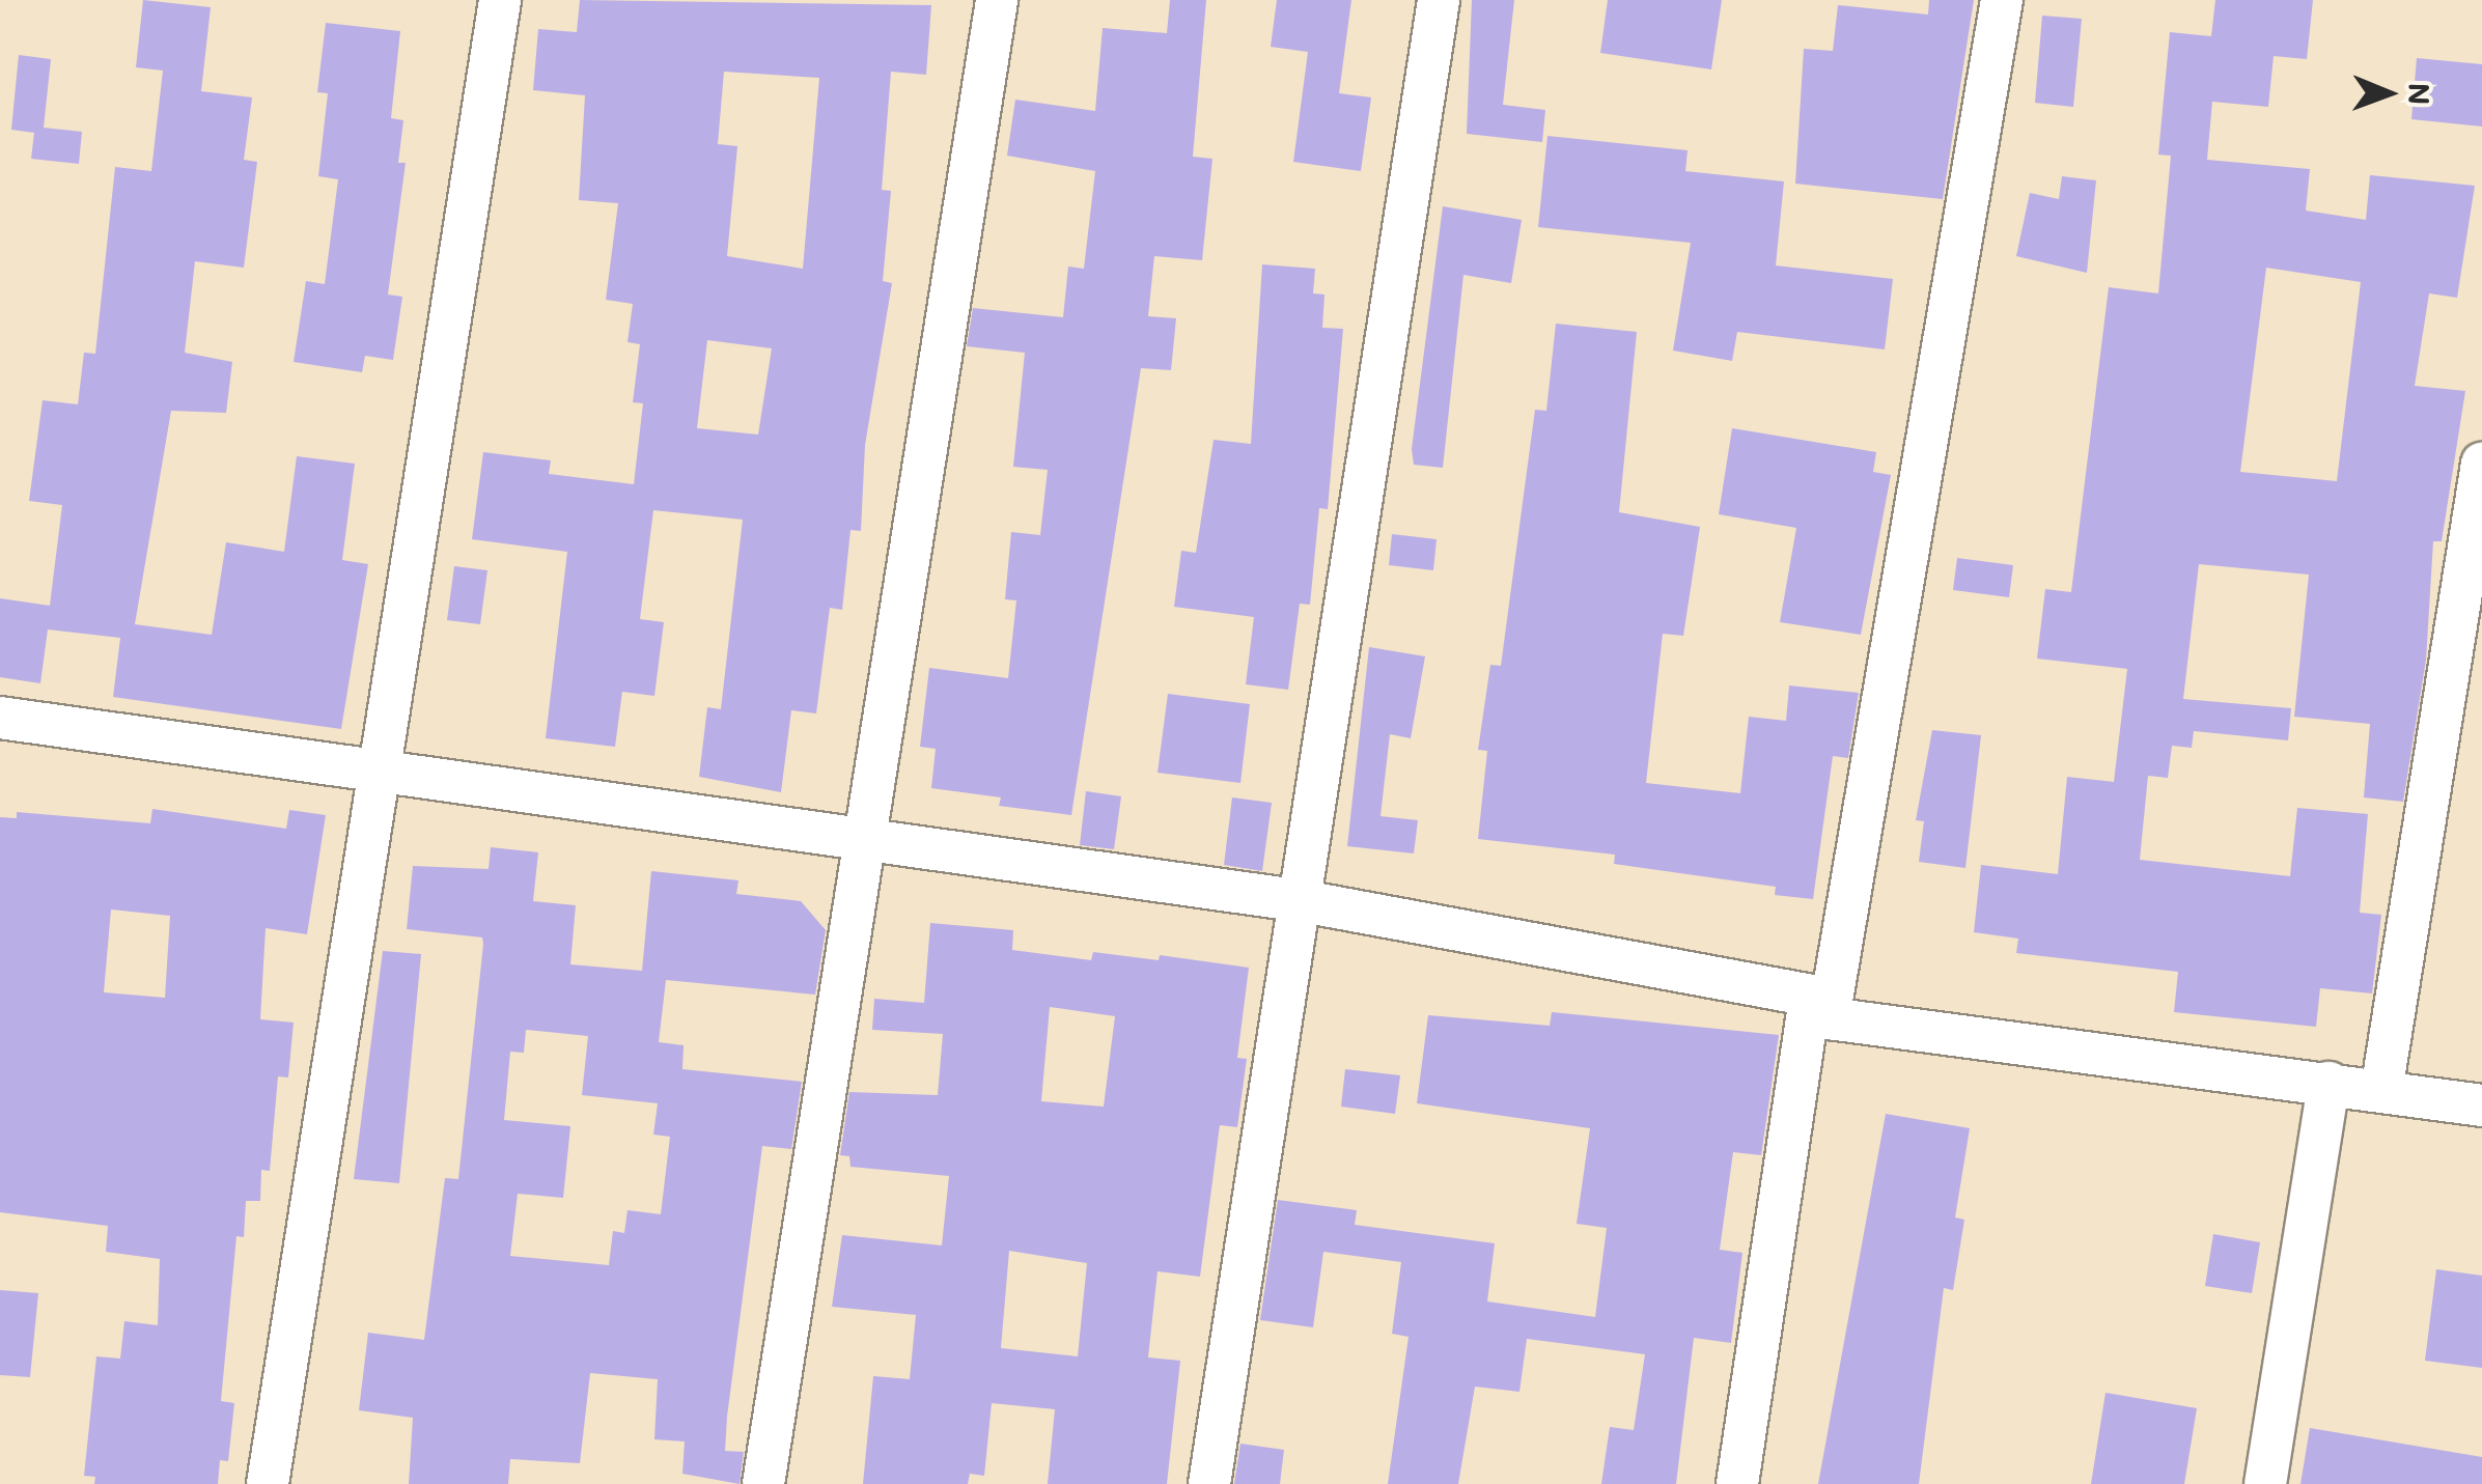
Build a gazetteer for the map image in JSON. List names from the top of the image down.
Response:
{
  "north": "right"
}
